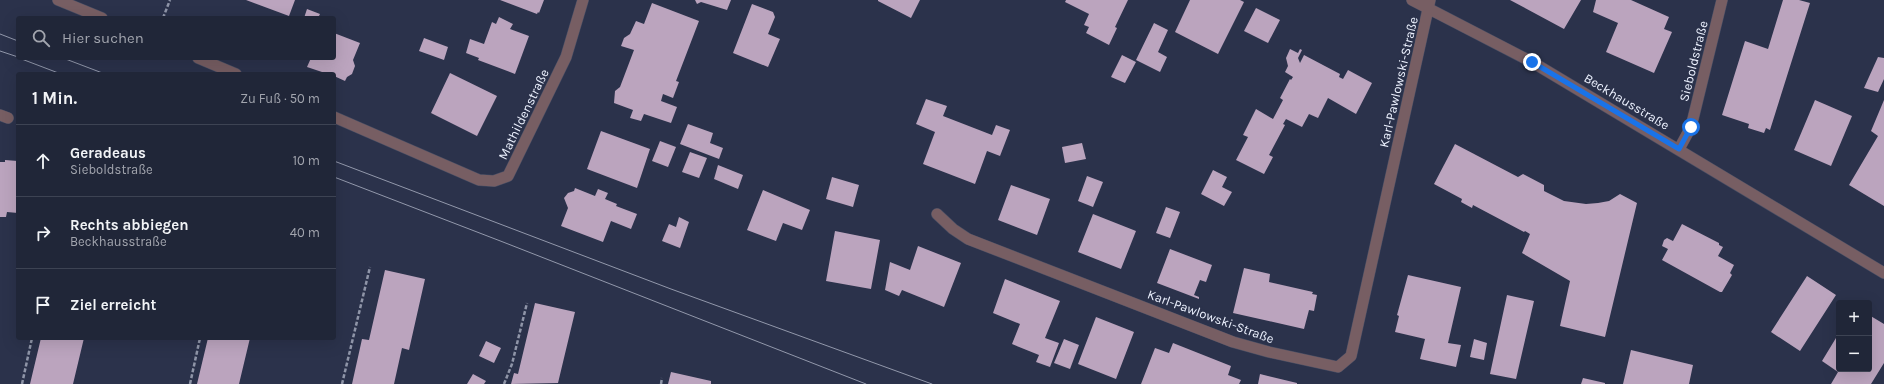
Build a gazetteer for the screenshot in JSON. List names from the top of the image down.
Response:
{
  "streets": {
    "street": [
      "Sieboldstraße",
      "Karl-Pawlowski-Straße",
      "Beckhausstraße",
      "Mathildenstraße"
    ]
  },
  "crossings": [
    ["Sieboldstraße", "Beckhausstraße"],
    ["Karl-Pawlowski-Straße", "Beckhausstraße"]
  ],
  "page": {
    "search": "Hier suchen",
    "heading": ["1 Min.", "Zu Fuß · 50 m"],
    "list": [
      ["Geradeaus", "Sieboldstraße", "10 m"],
      ["Rechts abbiegen", "Beckhausstraße", "40 m"],
      "Ziel erreicht"
    ],
    "map_buttons": ["+", "−"]
  }
}
